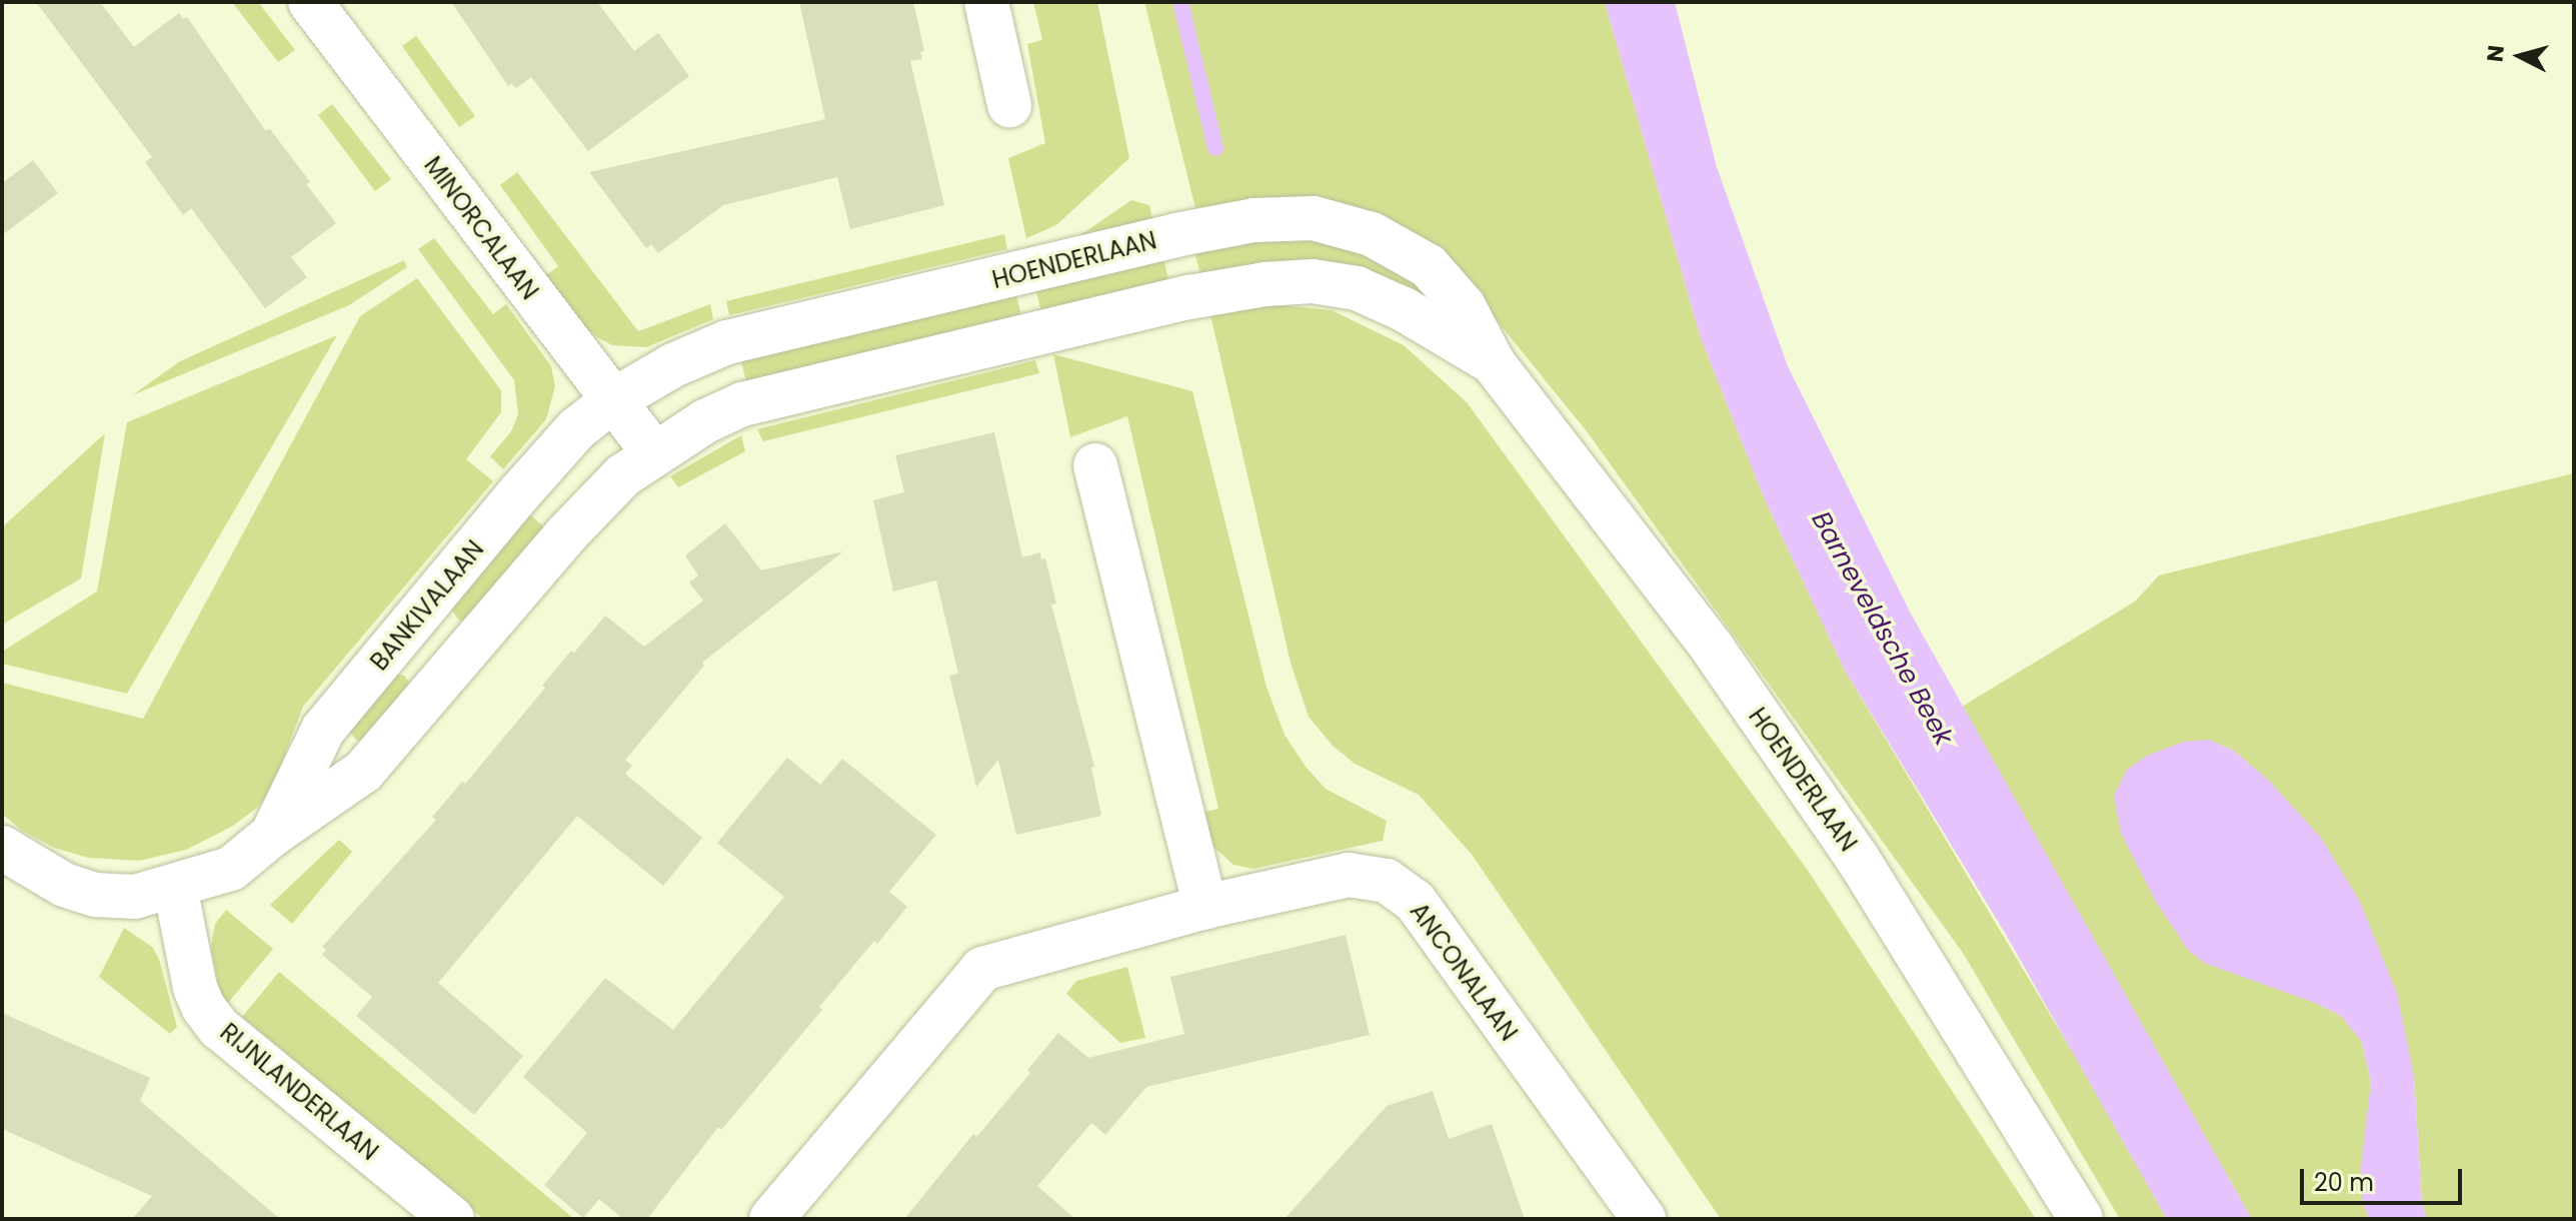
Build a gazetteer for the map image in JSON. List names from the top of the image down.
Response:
{
  "streets": {
    "street": [
      "MINORCALAAN",
      "HOENDERLAAN",
      "BANKIVALAAN",
      "ANCONALAAN",
      "RIJNLANDERLAAN"
    ]
  },
  "crossings": [
    ["MINORCALAAN", "HOENDERLAAN"],
    ["MINORCALAAN", "BANKIVALAAN"],
    ["HOENDERLAAN", "BANKIVALAAN"],
    ["BANKIVALAAN", "RIJNLANDERLAAN"]
  ],
  "water": ["Barneveldsche Beek"],
  "scale_bar": "20 m",
  "north": "left"
}
